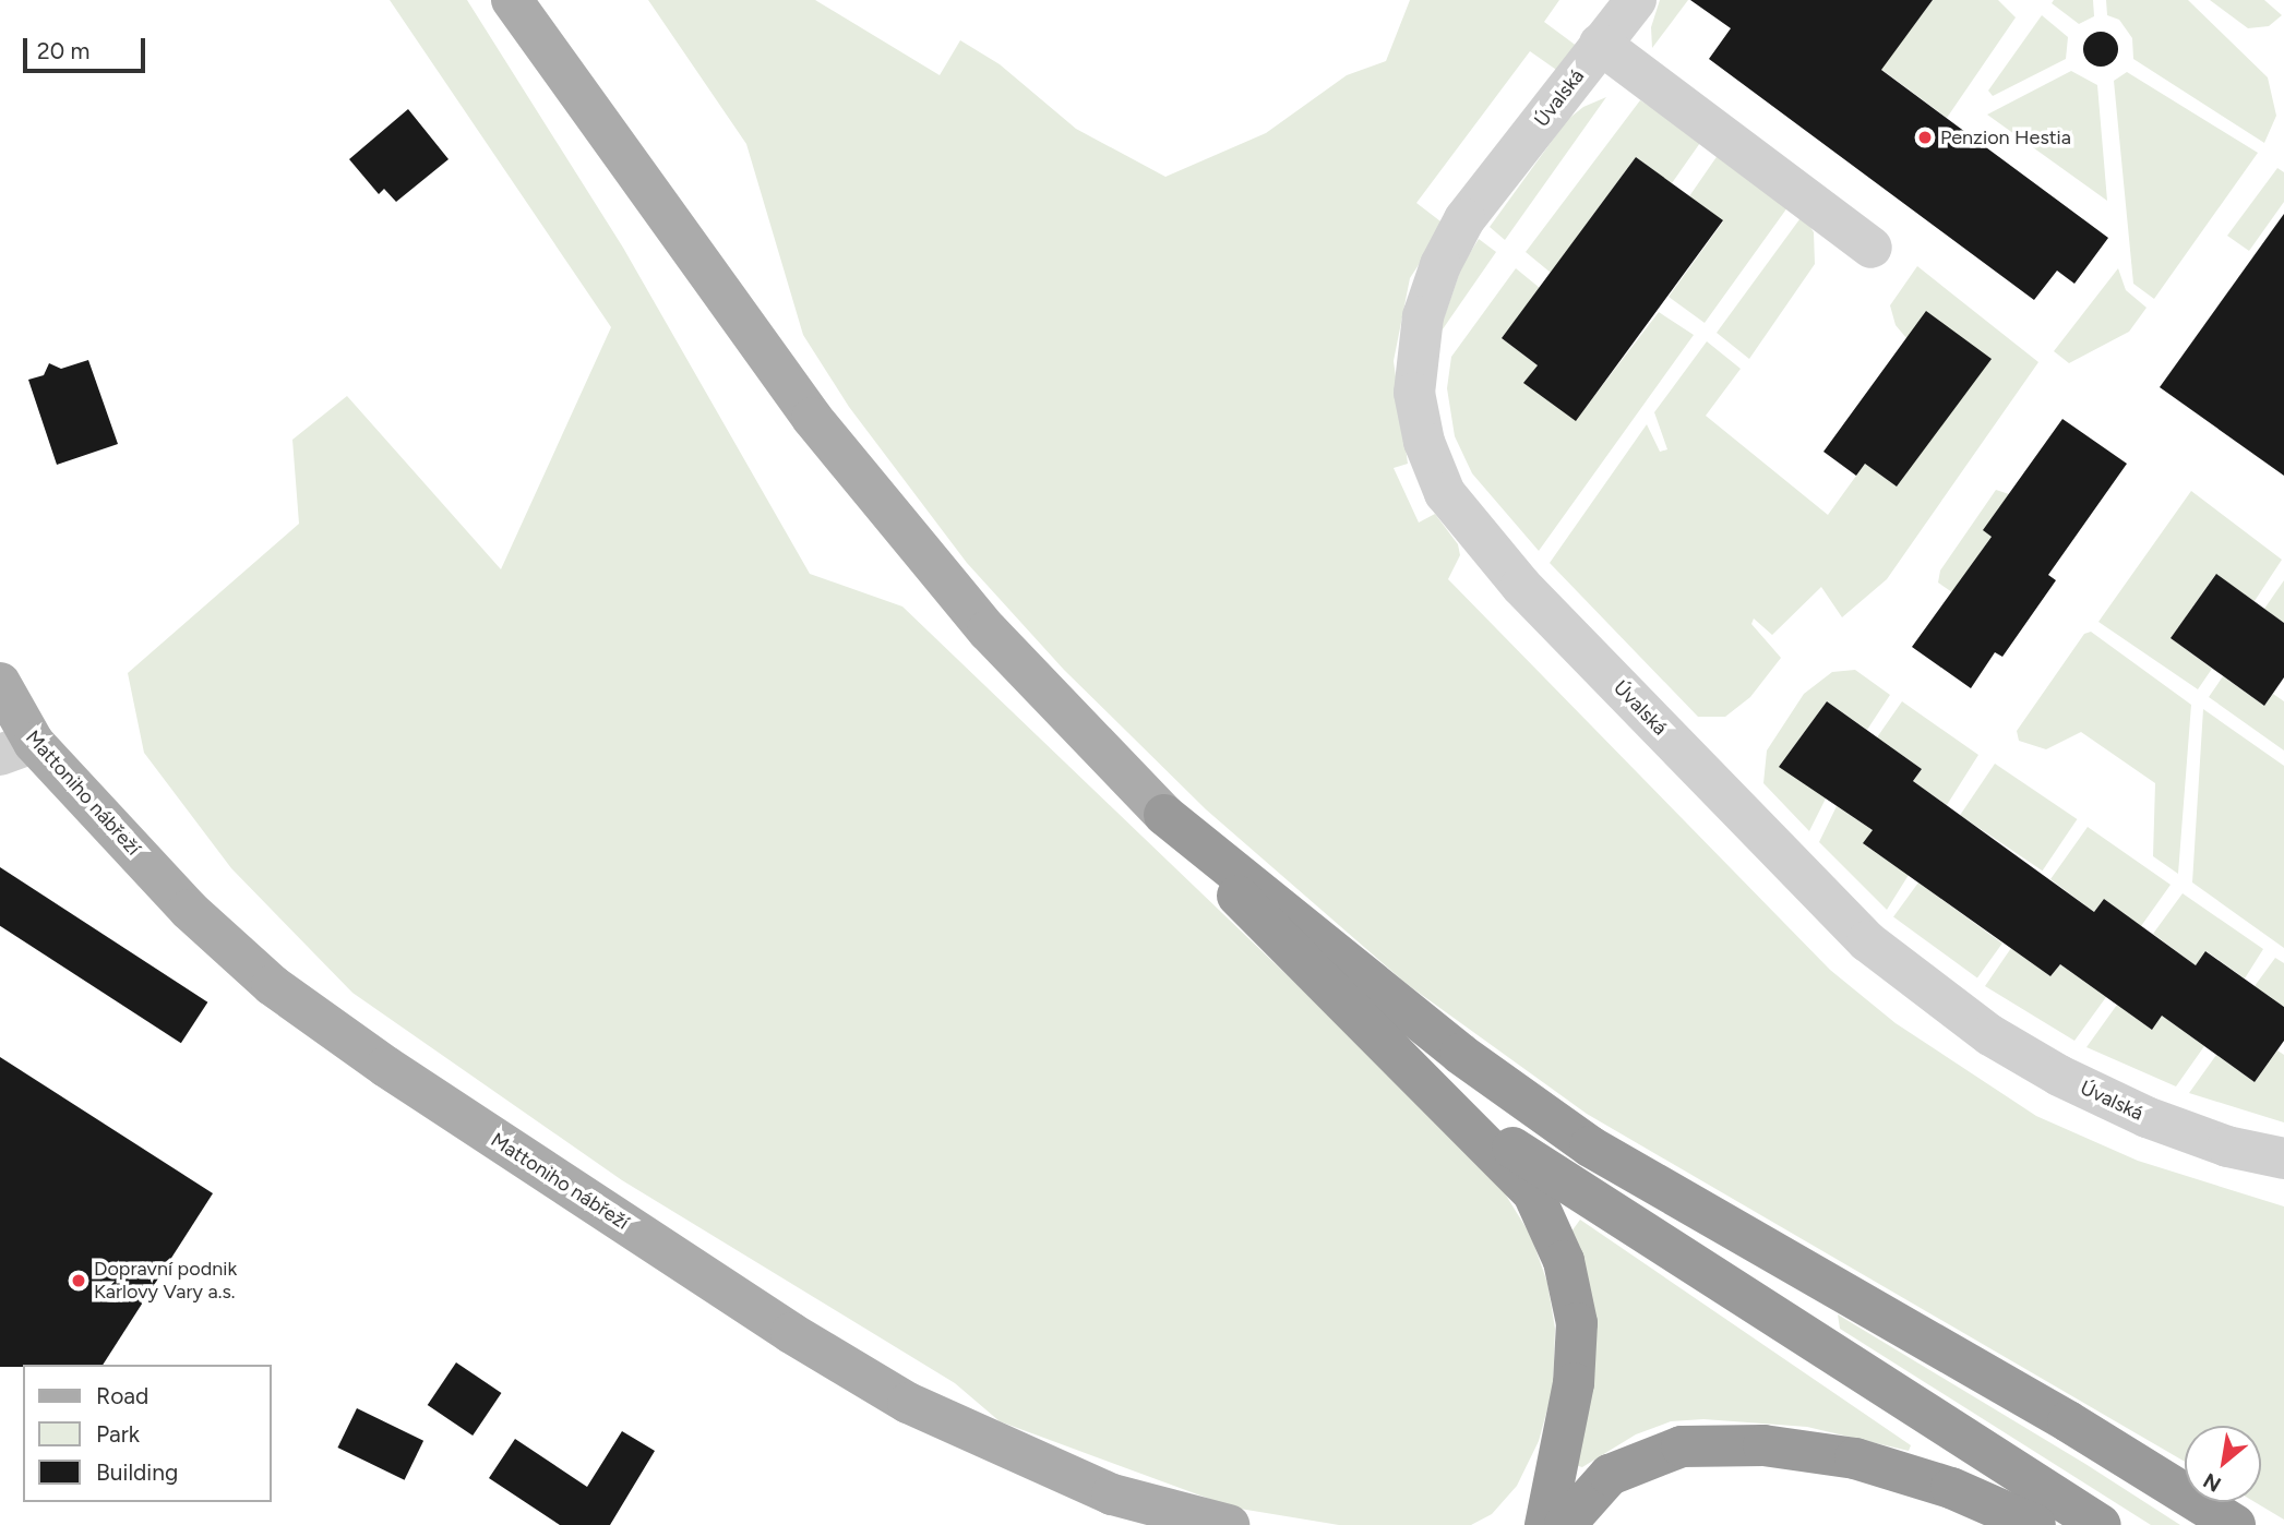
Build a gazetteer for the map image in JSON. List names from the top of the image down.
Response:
{
  "streets": {
    "main road": ["Mattoniho nábřeží"],
    "street": ["Úvalská"]
  },
  "places": ["Penzion Hestia", "Dopravní podnik Karlovy Vary a.s."],
  "legend": ["Road", "Park", "Building"],
  "scale_bar": "20 m",
  "north": "bottom left"
}
